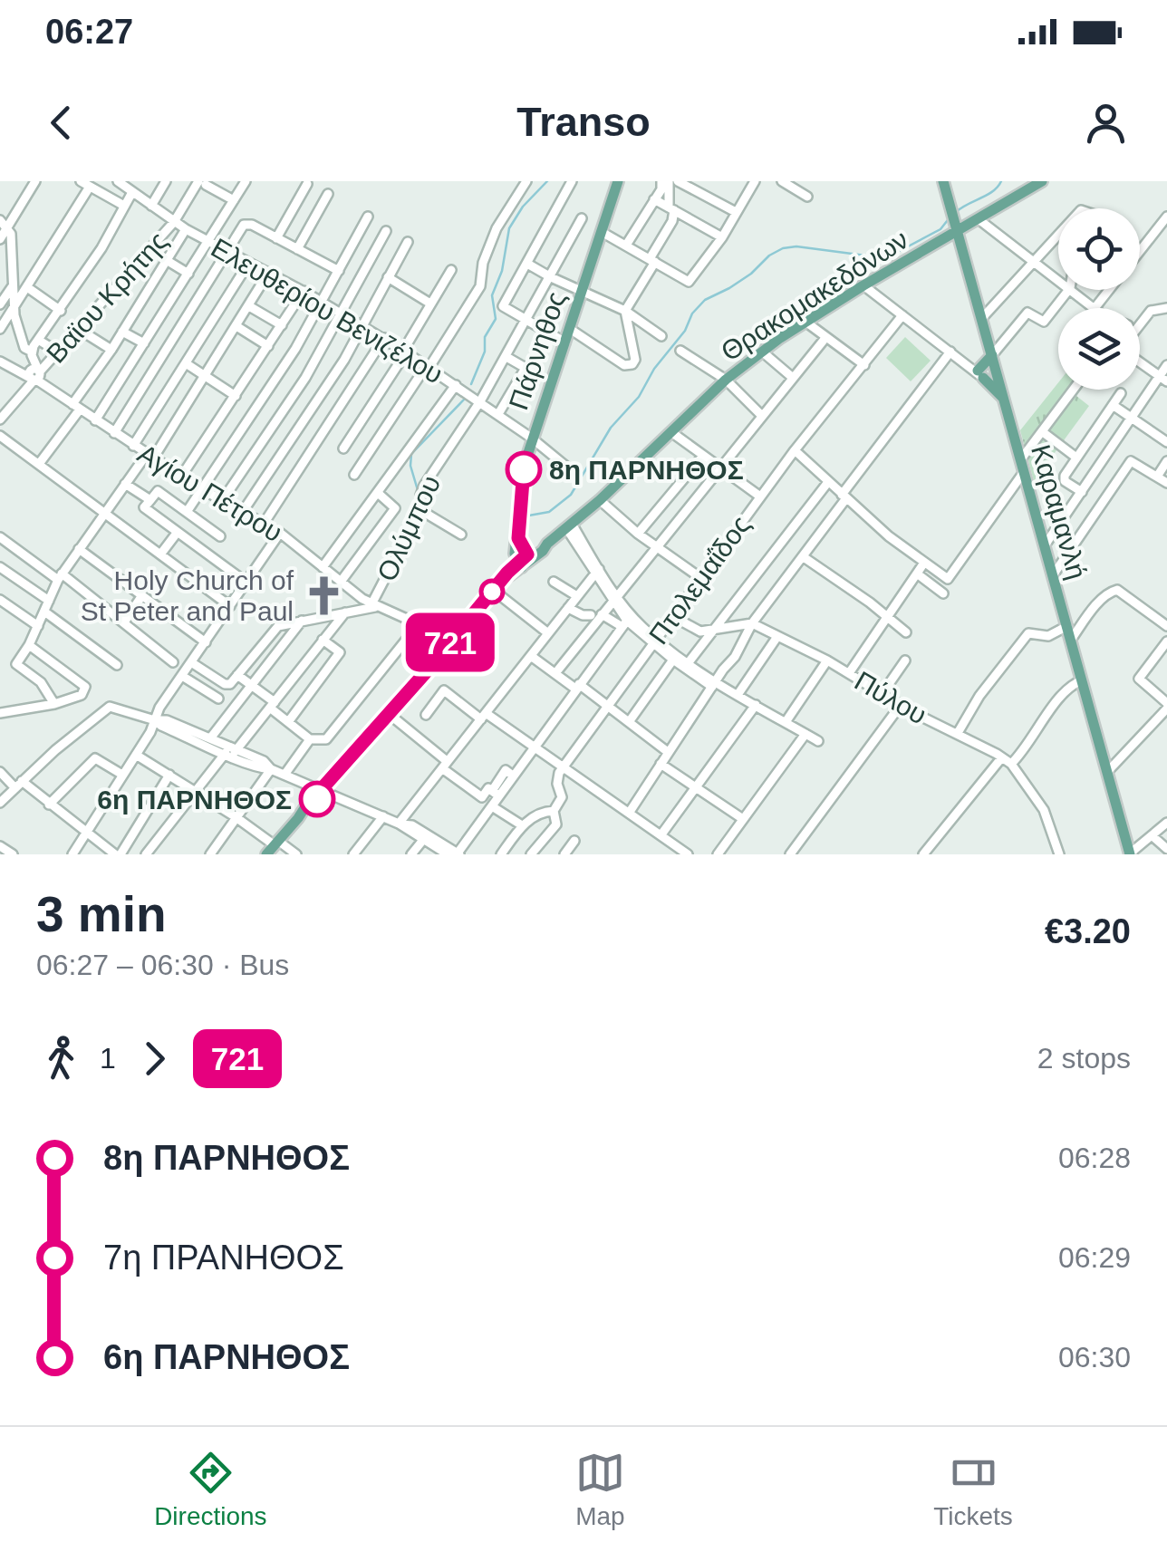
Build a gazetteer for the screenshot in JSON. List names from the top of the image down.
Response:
{
  "streets": {
    "main road": ["Θρακομακεδόνων", "Πάρνηθος", "Καραμανλή"],
    "street": [
      "Βαϊου Κρήτης",
      "Ελευθερίου Βενιζέλου",
      "Αγίου Πέτρου",
      "Ολύμπου",
      "Πτολεμαΐδος",
      "Πύλου"
    ]
  },
  "crossings": [
    ["Θρακομακεδόνων", "Πάρνηθος"],
    ["Θρακομακεδόνων", "Καραμανλή"],
    ["Βαϊου Κρήτης", "Ελευθερίου Βενιζέλου"],
    ["Βαϊου Κρήτης", "Αγίου Πέτρου"],
    ["Ελευθερίου Βενιζέλου", "Πάρνηθος"],
    ["Ελευθερίου Βενιζέλου", "Ολύμπου"],
    ["Αγίου Πέτρου", "Ολύμπου"]
  ],
  "places": {
    "other": ["8η ΠΑΡΝΗΘΟΣ", "6η ΠΑΡΝΗΘΟΣ"],
    "church": ["Holy Church of St Peter and Paul"]
  },
  "lines": ["bus line 721"],
  "page": {
    "status": "06:27",
    "header": "Transo",
    "on_map": "721",
    "heading": ["3 min", "06:27 – 06:30 · Bus", "€3.20"],
    "legs": ["1", "721", "2 stops"],
    "list": [
      {
        "name": "8η ΠΑΡΝΗΘΟΣ",
        "value": "06:28"
      },
      {
        "name": "7η ΠΡΑΝΗΘΟΣ",
        "value": "06:29"
      },
      {
        "name": "6η ΠΑΡΝΗΘΟΣ",
        "value": "06:30"
      }
    ],
    "tabs": ["Directions", "Map", "Tickets"]
  }
}
